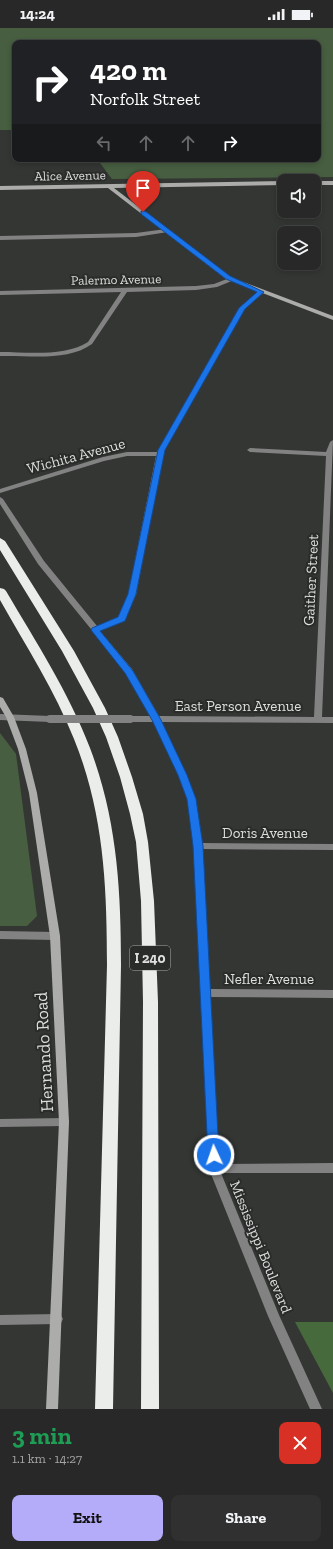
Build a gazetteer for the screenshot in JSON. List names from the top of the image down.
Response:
{
  "streets": {
    "highway": ["I 240"],
    "street": [
      "Alice Avenue",
      "Palermo Avenue",
      "Wichita Avenue",
      "Gaither Street",
      "East Person Avenue",
      "Doris Avenue",
      "Nefler Avenue",
      "Hernando Road",
      "Mississippi Boulevard"
    ]
  },
  "crossings": [
    ["Gaither Street", "East Person Avenue"],
    ["East Person Avenue", "Hernando Road"],
    ["East Person Avenue", "Mississippi Boulevard"],
    ["Doris Avenue", "Mississippi Boulevard"],
    ["Nefler Avenue", "Mississippi Boulevard"]
  ],
  "page": {
    "status": "14:24",
    "turn": ["420 m", "Norfolk Street"],
    "heading": ["3 min", "1.1 km · 14:27"],
    "buttons": ["Exit", "Share"]
  }
}
